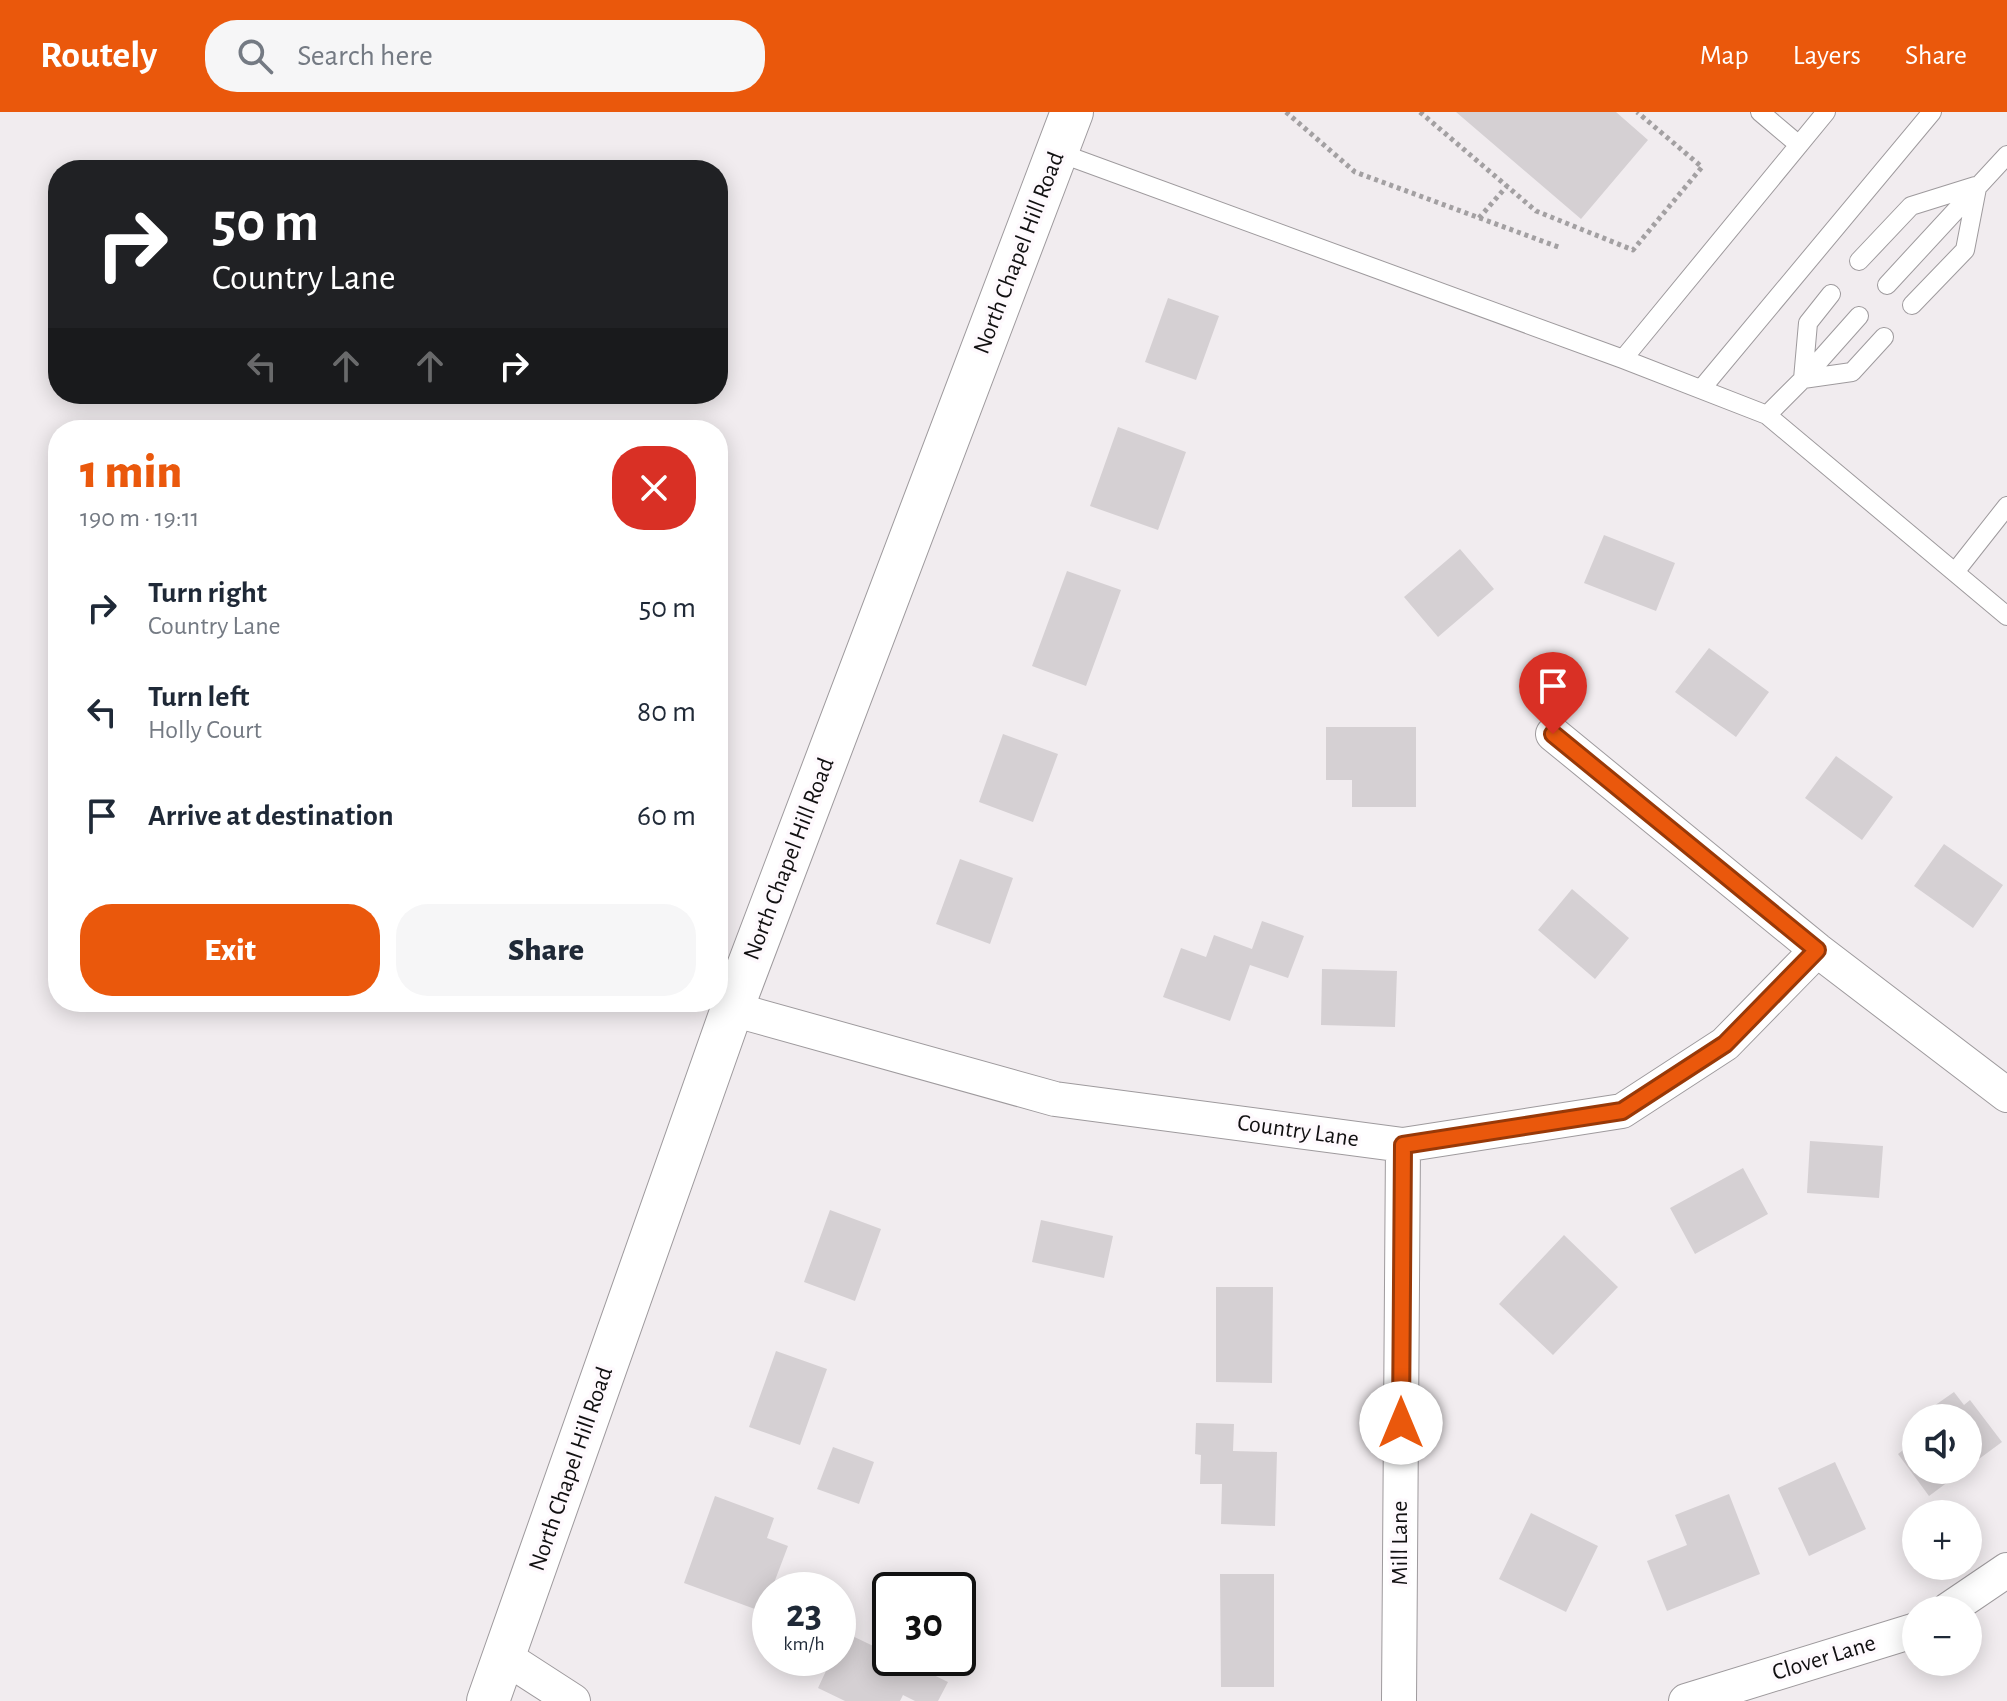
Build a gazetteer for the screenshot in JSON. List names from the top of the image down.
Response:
{
  "streets": {
    "street": [
      "North Chapel Hill Road",
      "Country Lane",
      "Mill Lane",
      "Clover Lane"
    ]
  },
  "crossings": [
    ["North Chapel Hill Road", "Country Lane"],
    ["Country Lane", "Mill Lane"]
  ],
  "page": {
    "header": "Routely",
    "search": "Search here",
    "nav": ["Map", "Layers", "Share"],
    "turn": ["50 m", "Country Lane"],
    "heading": ["1 min", "190 m · 19:11"],
    "list": [
      {
        "name": "Turn right",
        "note": "Country Lane",
        "value": "50 m"
      },
      {
        "name": "Turn left",
        "note": "Holly Court",
        "value": "80 m"
      },
      {
        "name": "Arrive at destination",
        "value": "60 m"
      }
    ],
    "buttons": ["Exit", "Share"],
    "map_buttons": ["+", "−"],
    "speed": "23 km/h",
    "limit": "30"
  }
}
